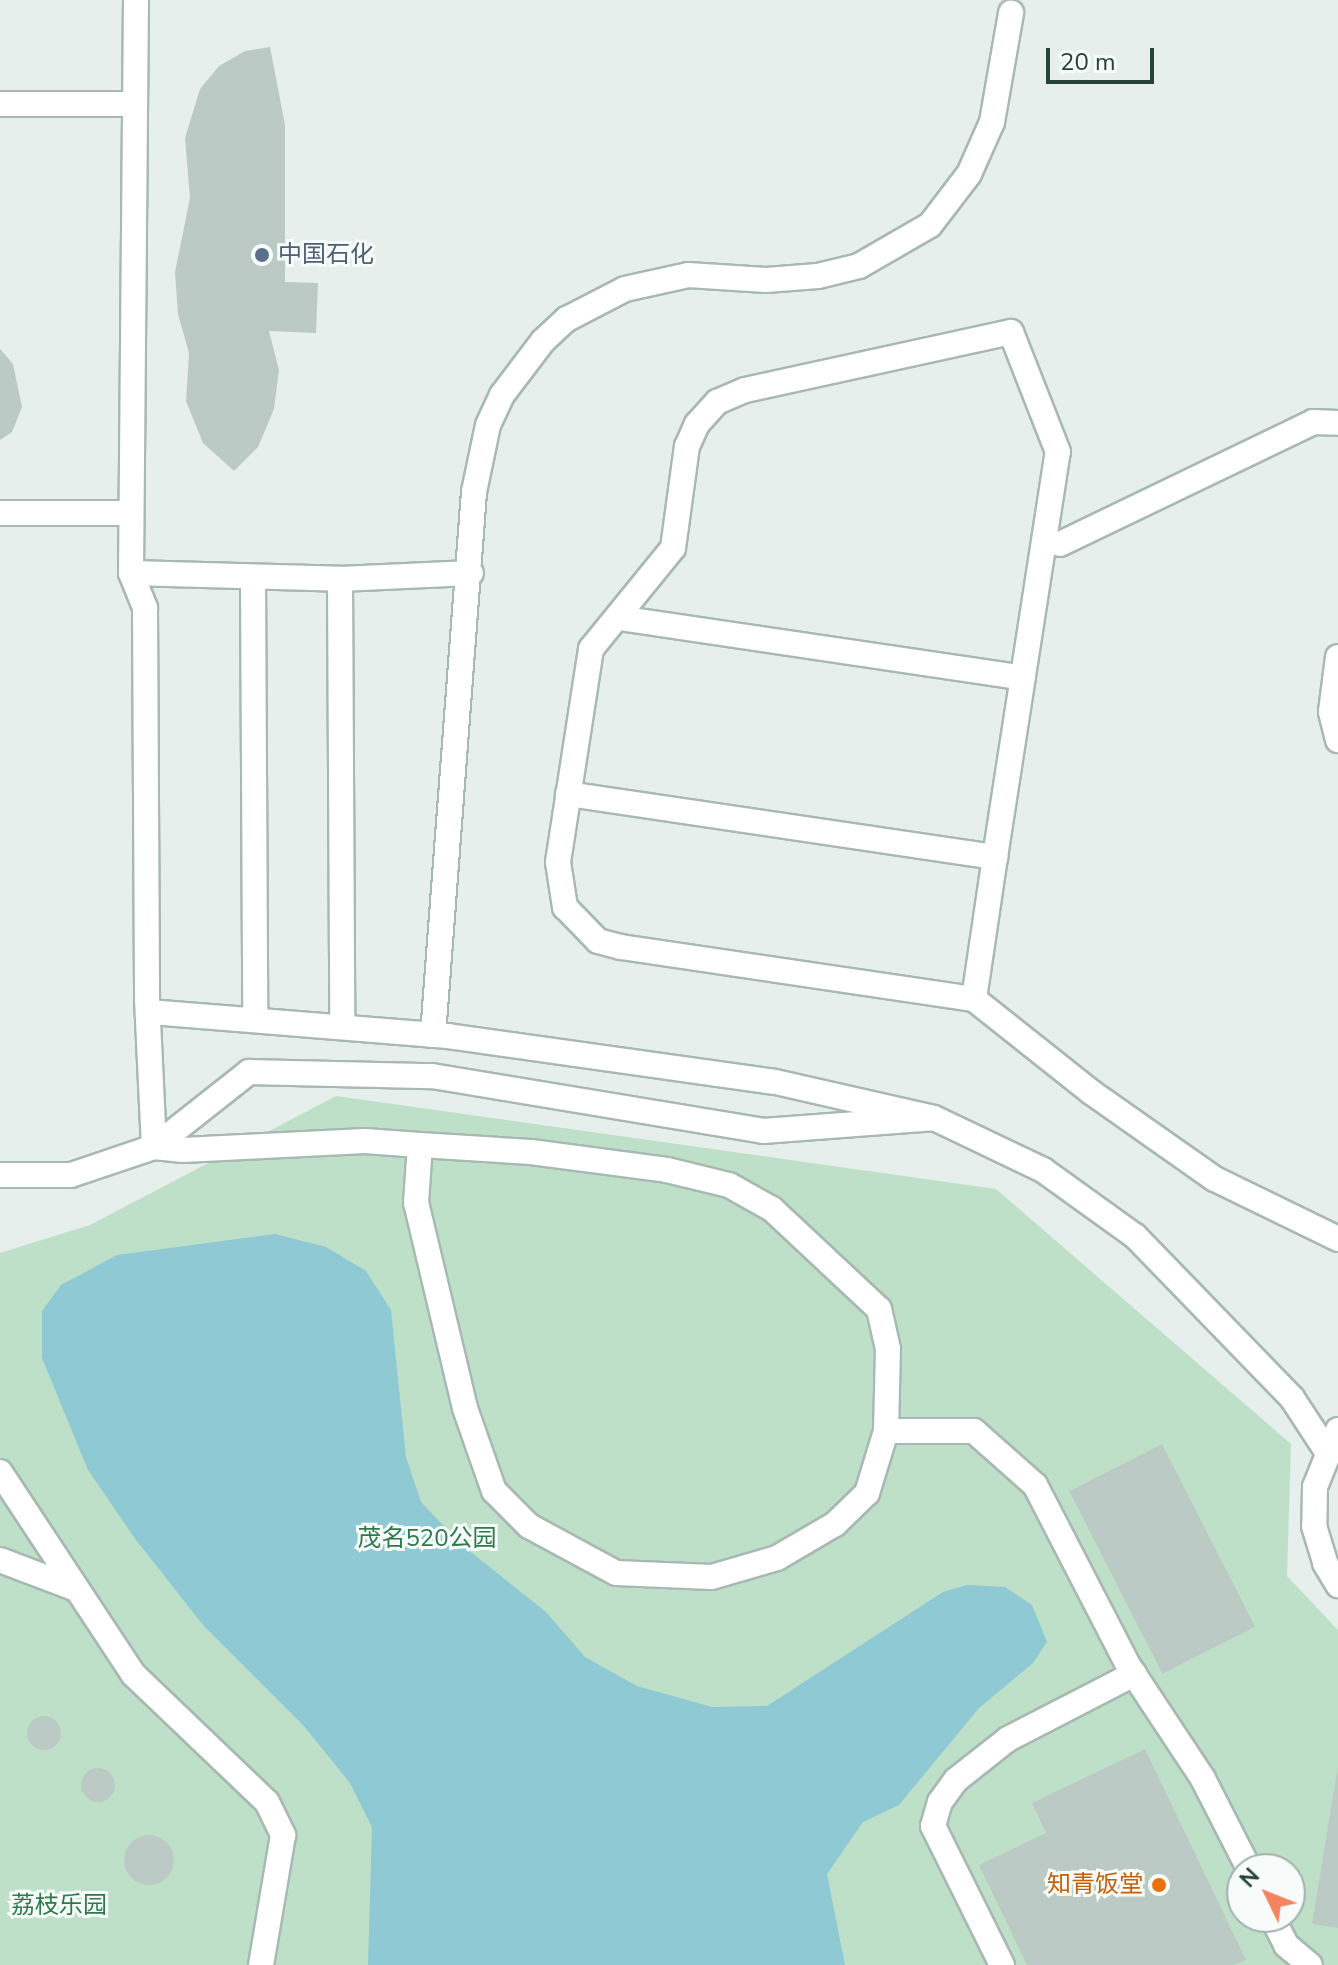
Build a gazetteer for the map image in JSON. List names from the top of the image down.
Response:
{
  "parks": ["茂名520公园", "荔枝乐园"],
  "places": ["中国石化", "知青饭堂"],
  "scale_bar": "20 m",
  "north": "top left"
}
